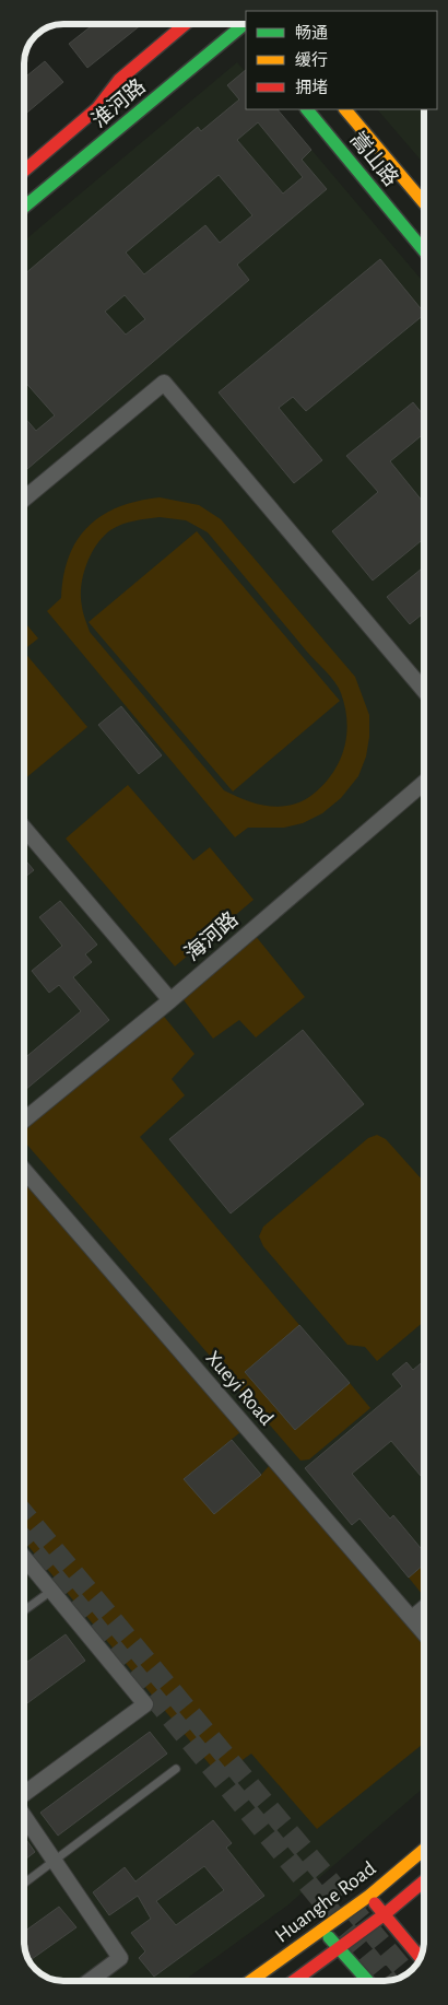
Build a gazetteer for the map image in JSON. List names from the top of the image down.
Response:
{
  "streets": {
    "main road": ["淮河路", "嵩山路", "Huanghe Road"],
    "street": ["海河路", "Xueyi Road"]
  },
  "legend": ["畅通", "缓行", "拥堵"]
}
